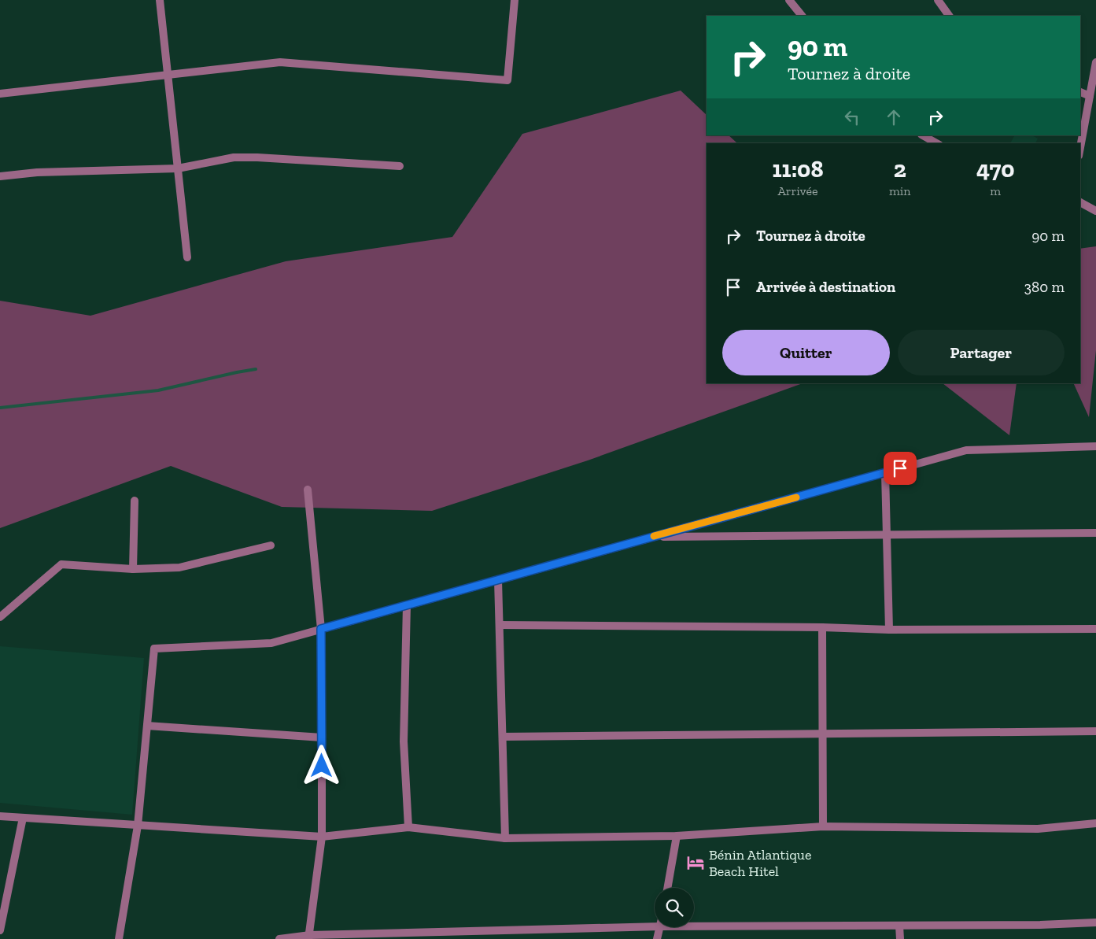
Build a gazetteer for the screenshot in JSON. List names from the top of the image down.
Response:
{
  "places": {
    "hotel": ["Bénin Atlantique Beach Hitel"]
  },
  "page": {
    "turn": ["90 m", "Tournez à droite"],
    "eta": [
      "11:08",
      "Arrivée",
      "2",
      "min",
      "470",
      "m"
    ],
    "list": [
      {
        "name": "Tournez à droite",
        "value": "90 m"
      },
      {
        "name": "Arrivée à destination",
        "value": "380 m"
      }
    ],
    "buttons": ["Quitter", "Partager"]
  }
}
